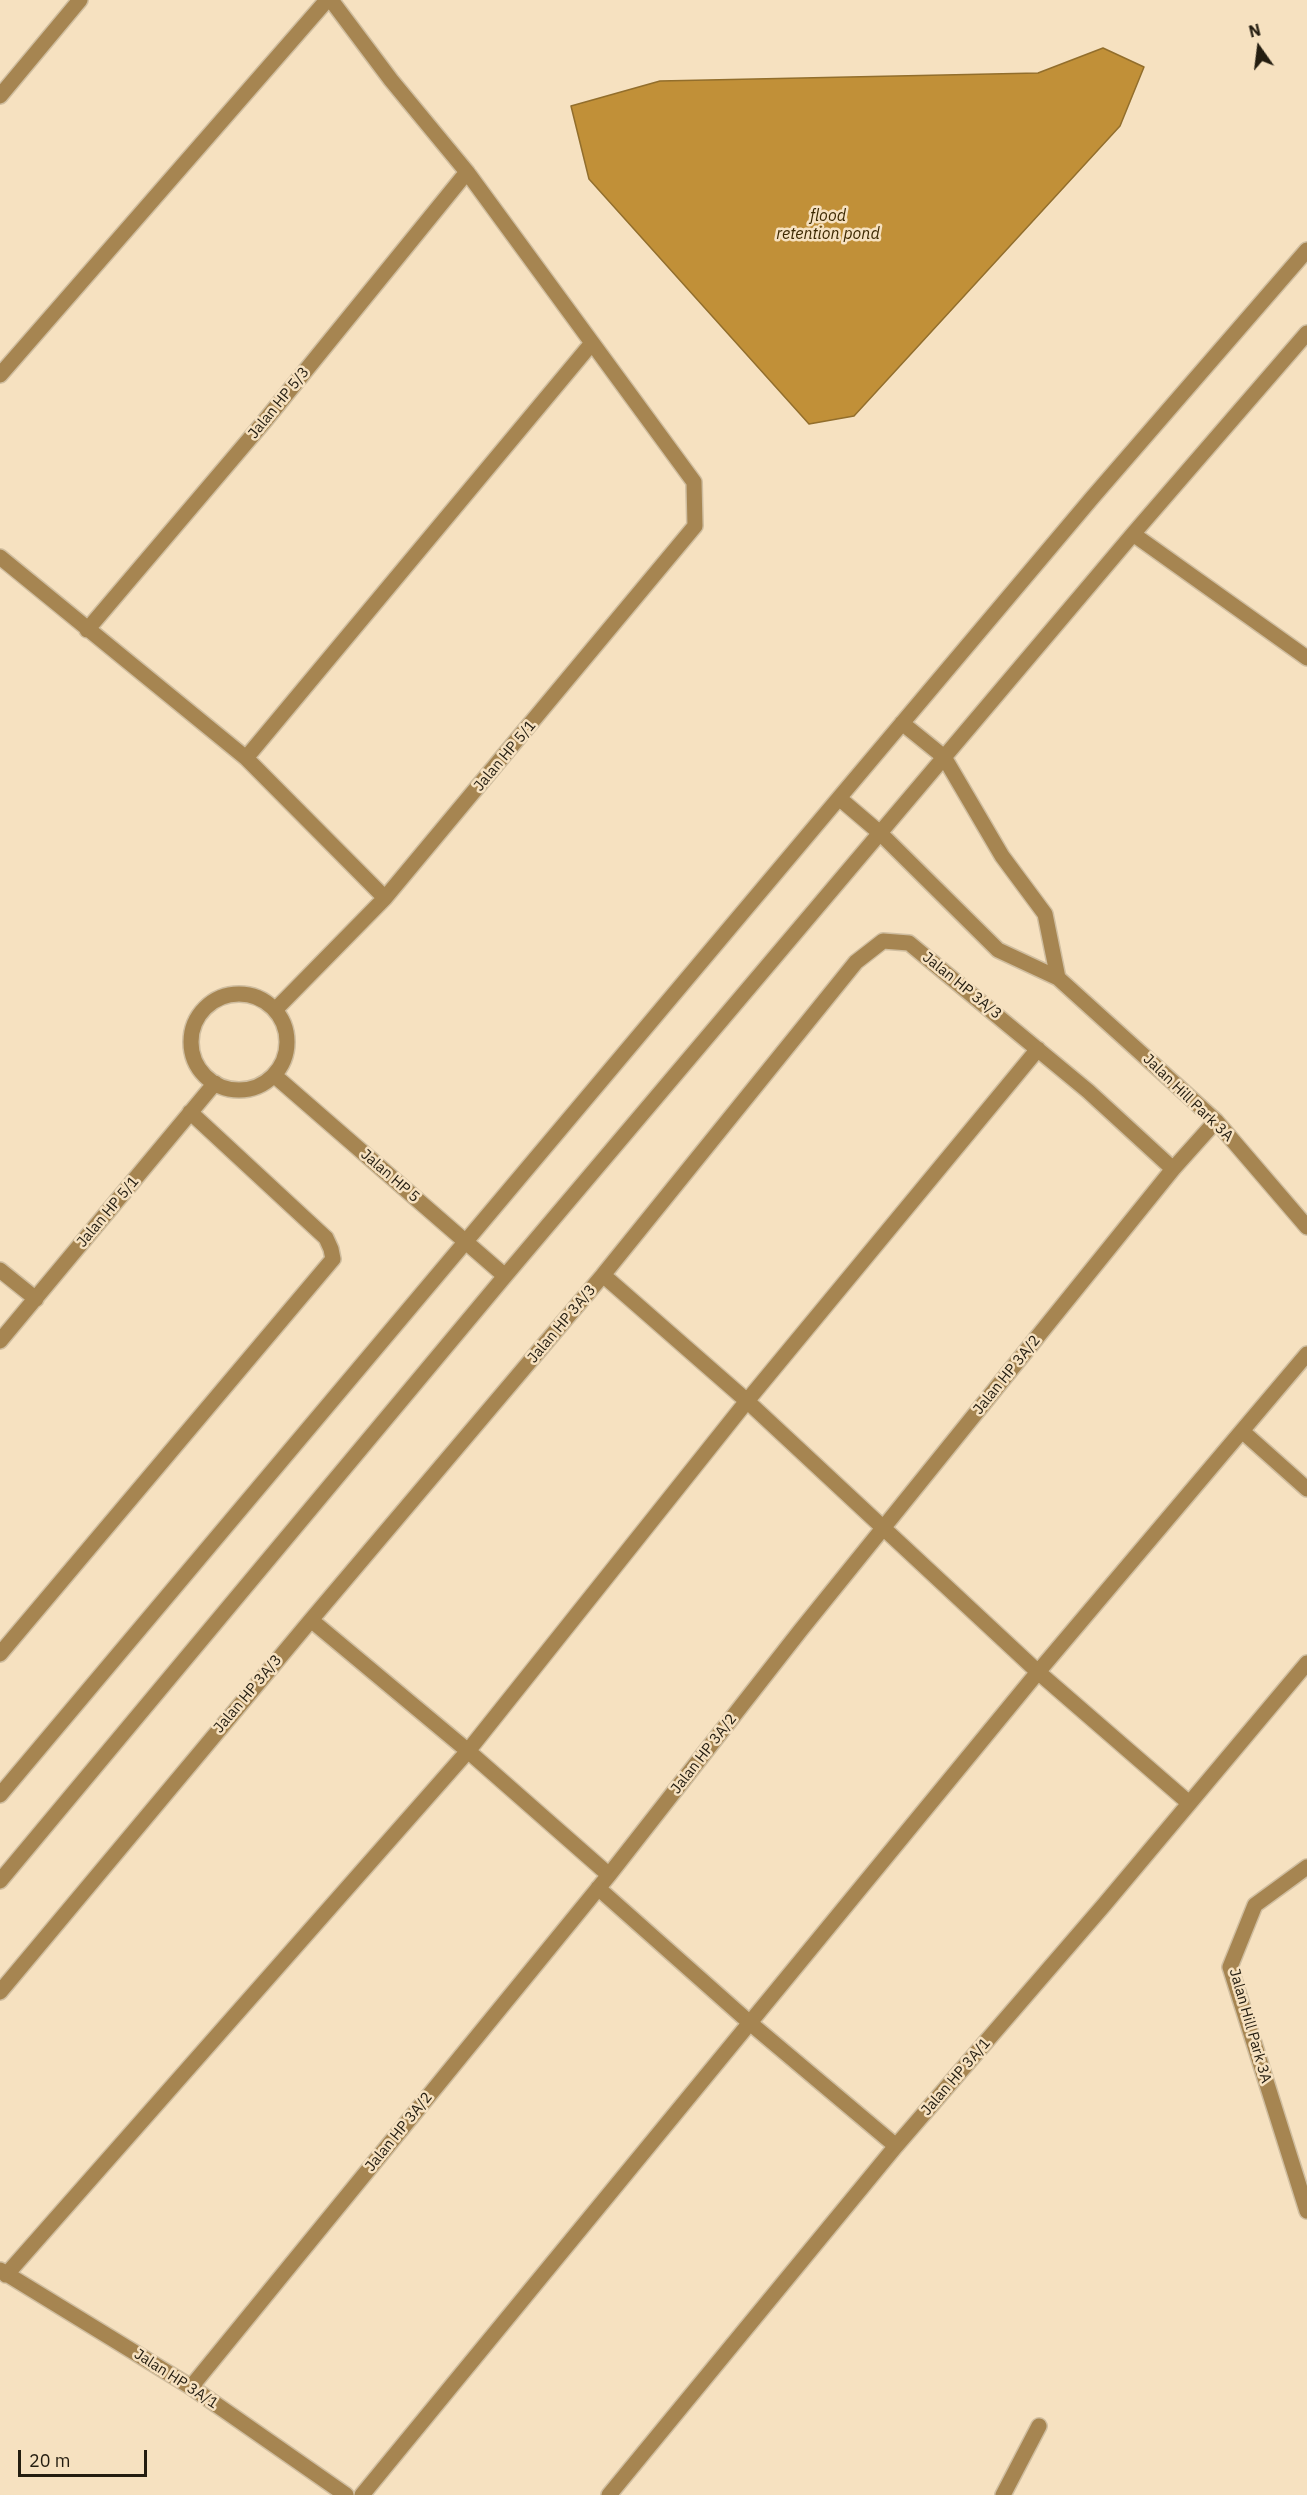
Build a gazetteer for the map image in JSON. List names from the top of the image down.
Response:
{
  "streets": {
    "street": [
      "Jalan HP 5/3",
      "Jalan HP 5/1",
      "Jalan HP 3A/3",
      "Jalan Hill Park 3A",
      "Jalan HP 5",
      "Jalan HP 3A/2",
      "Jalan HP 3A/1"
    ]
  },
  "crossings": [
    ["Jalan HP 5/1", "Jalan HP 5"],
    ["Jalan HP 3A/3", "Jalan HP 3A/2"],
    ["Jalan Hill Park 3A", "Jalan HP 3A/2"],
    ["Jalan HP 3A/2", "Jalan HP 3A/1"]
  ],
  "water": ["flood retention pond"],
  "scale_bar": "20 m",
  "north": "top"
}
